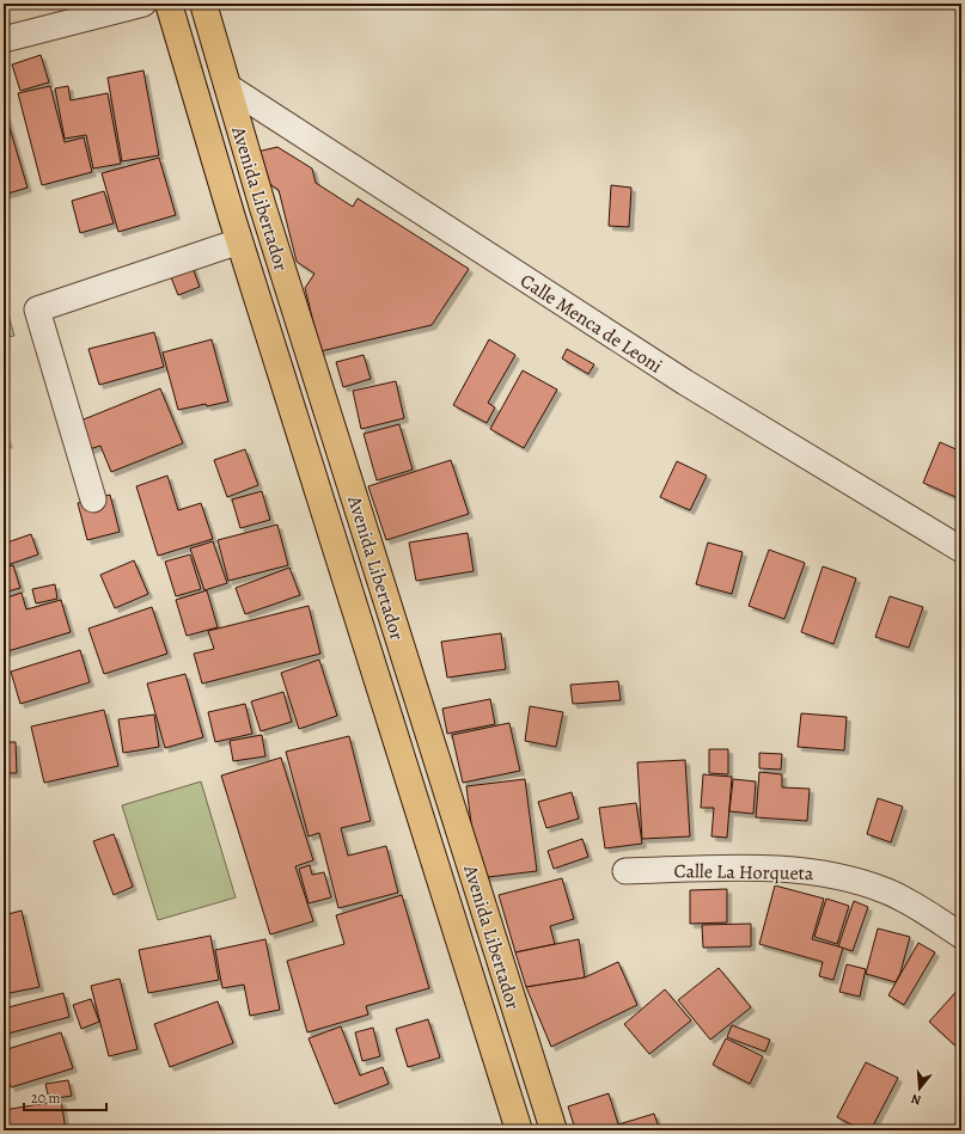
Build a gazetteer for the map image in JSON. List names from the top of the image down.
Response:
{
  "streets": {
    "highway": ["Avenida Libertador"],
    "street": ["Calle Menca de Leoni", "Calle La Horqueta"]
  },
  "crossings": [
    ["Avenida Libertador", "Calle Menca de Leoni"]
  ],
  "scale_bar": "20 m",
  "north": "bottom"
}
